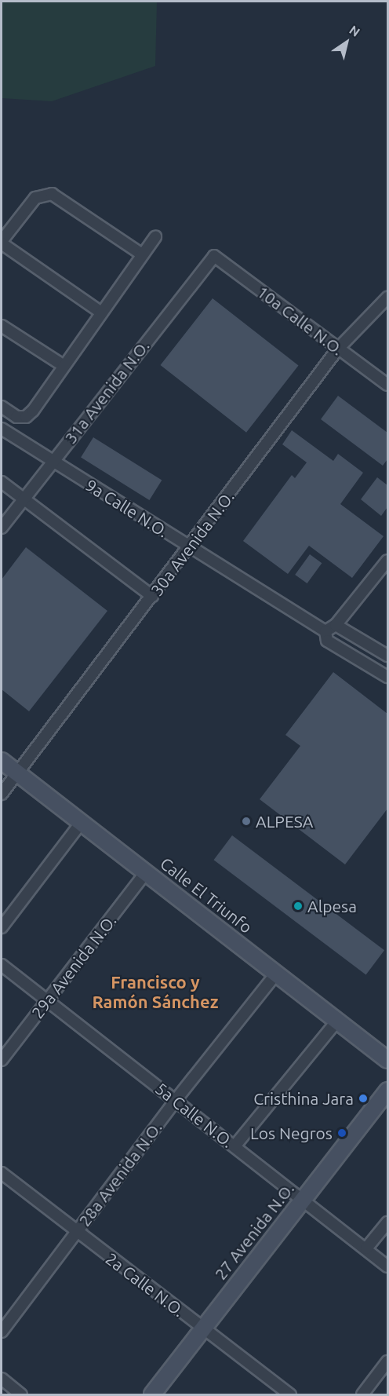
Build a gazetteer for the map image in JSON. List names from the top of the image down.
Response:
{
  "streets": {
    "main road": ["Calle El Triunfo", "27 Avenida N.O."],
    "street": [
      "10a Calle N.O.",
      "31a Avenida N.O.",
      "9a Calle N.O.",
      "30a Avenida N.O.",
      "29a Avenida N.O.",
      "5a Calle N.O.",
      "28a Avenida N.O.",
      "2a Calle N.O."
    ]
  },
  "crossings": [
    ["10a Calle N.O.", "31a Avenida N.O."],
    ["10a Calle N.O.", "30a Avenida N.O."],
    ["31a Avenida N.O.", "9a Calle N.O."],
    ["9a Calle N.O.", "30a Avenida N.O."],
    ["30a Avenida N.O.", "Calle El Triunfo"],
    ["Calle El Triunfo", "29a Avenida N.O."],
    ["Calle El Triunfo", "28a Avenida N.O."],
    ["29a Avenida N.O.", "5a Calle N.O."],
    ["5a Calle N.O.", "28a Avenida N.O."],
    ["5a Calle N.O.", "27 Avenida N.O."],
    ["28a Avenida N.O.", "2a Calle N.O."],
    ["27 Avenida N.O.", "2a Calle N.O."]
  ],
  "districts": ["Francisco y Ramón Sánchez"],
  "places": [
    "ALPESA",
    "Alpesa",
    "Cristhina Jara",
    "Los Negros"
  ],
  "north": "top right"
}
